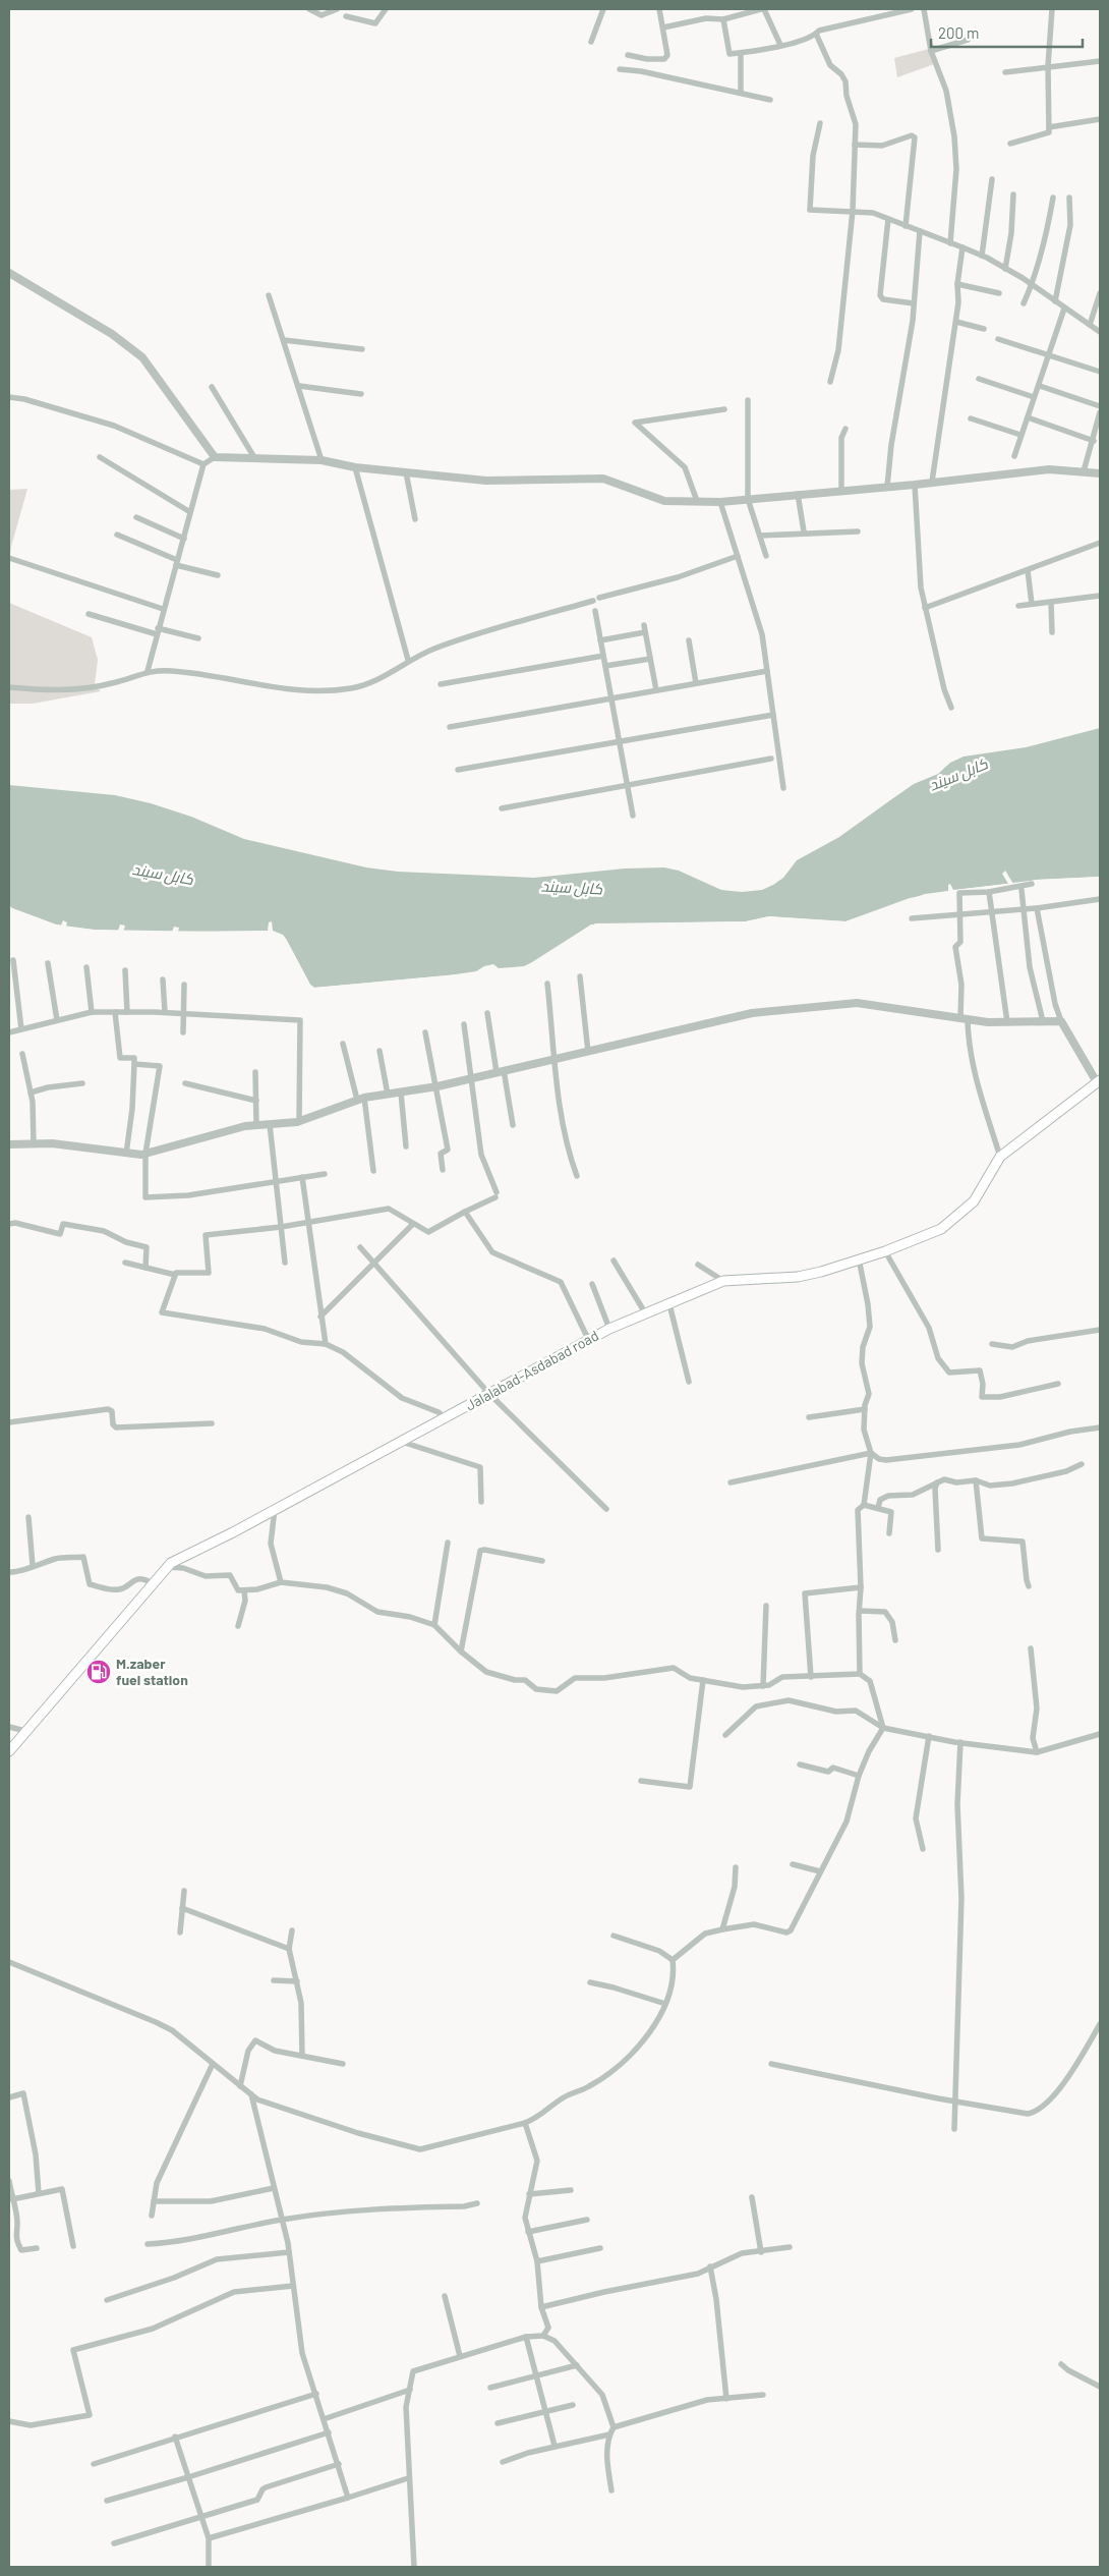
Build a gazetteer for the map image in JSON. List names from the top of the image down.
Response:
{
  "streets": {
    "main road": ["Jalalabad-Asdabad road"]
  },
  "water": ["کابل سيند"],
  "places": {
    "fuel station": ["M.zaber fuel station"]
  },
  "scale_bar": "200 m"
}
